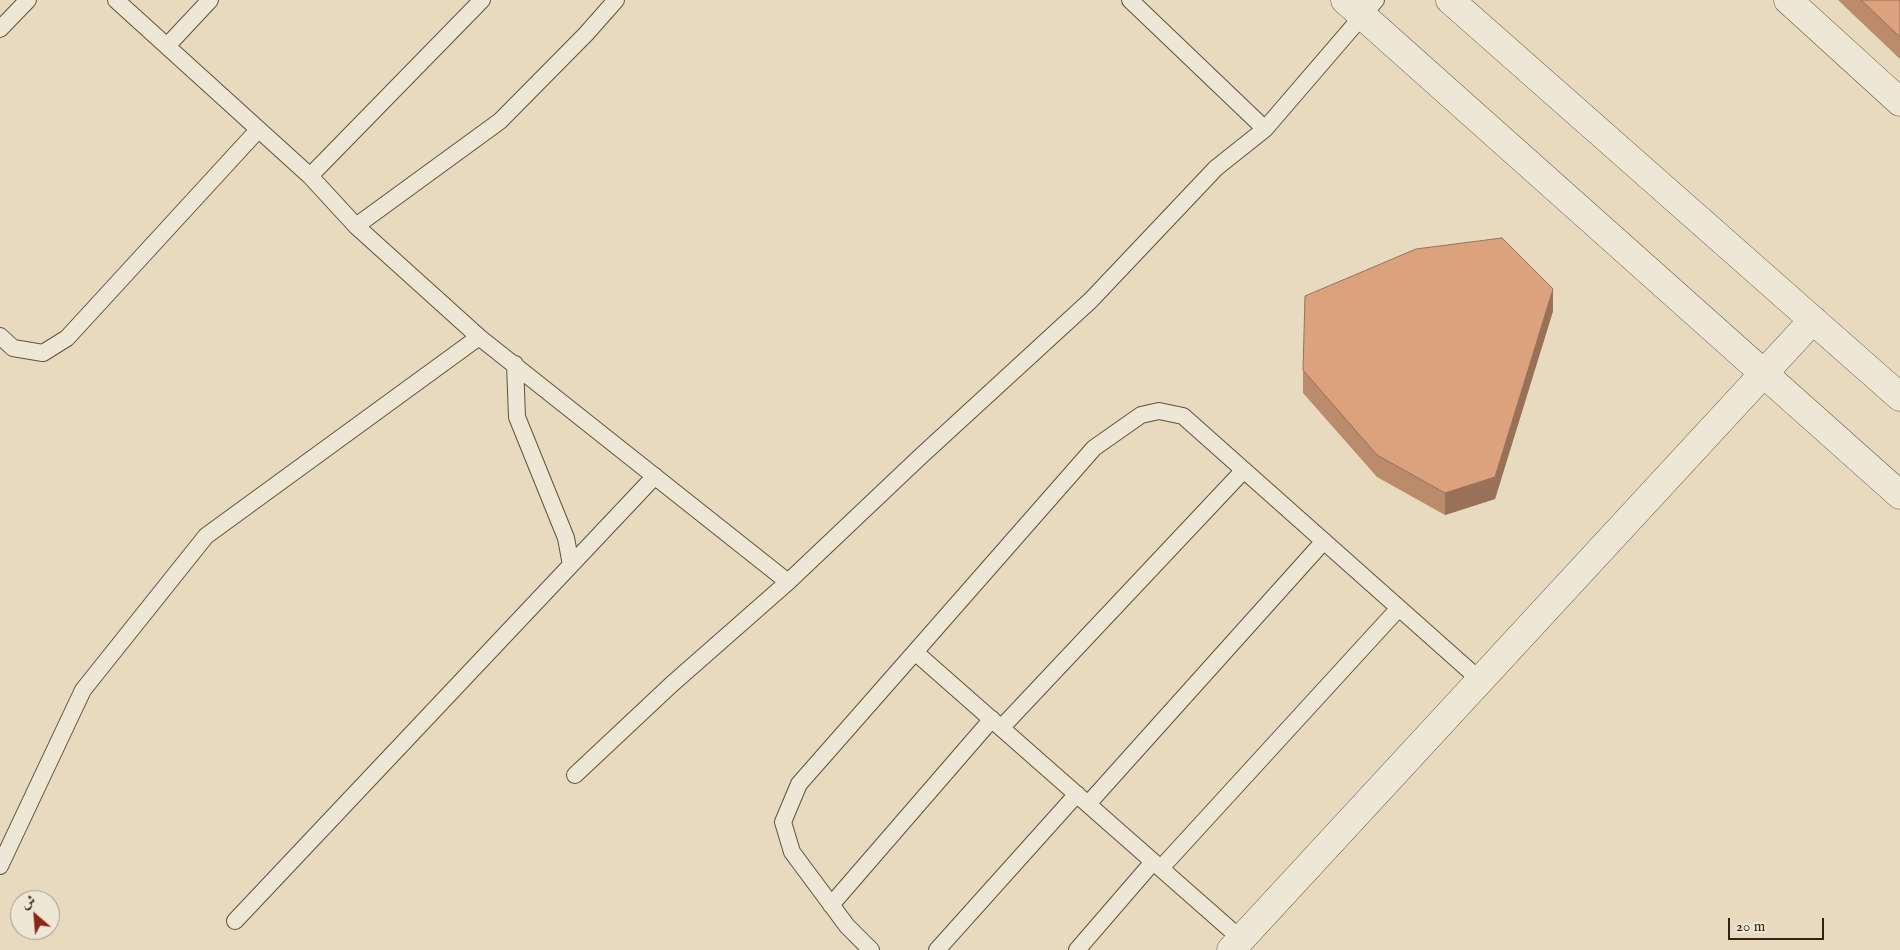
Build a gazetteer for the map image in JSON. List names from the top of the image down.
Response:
{
  "scale_bar": "20 m",
  "north": "top left"
}
